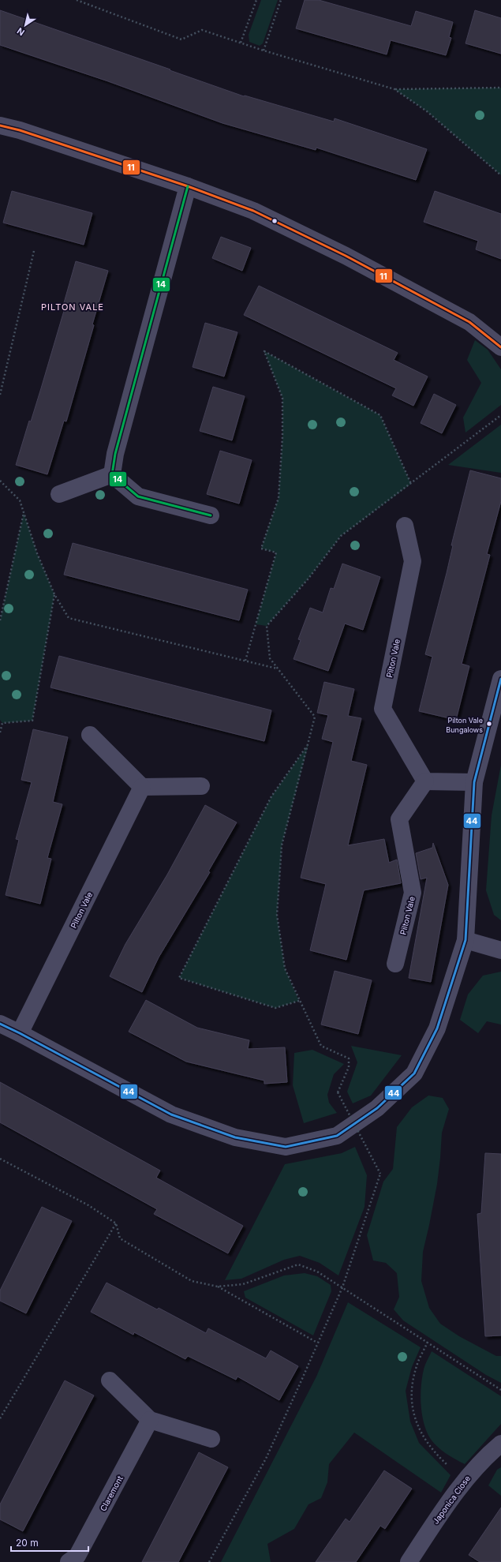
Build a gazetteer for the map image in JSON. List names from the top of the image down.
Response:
{
  "streets": {
    "street": ["Pilton Vale", "Claremont", "Japonica Close"]
  },
  "districts": ["PILTON VALE"],
  "places": ["Pilton Vale Bungalows"],
  "lines": ["transit line 11", "transit line 14", "transit line 44"],
  "scale_bar": "20 m",
  "north": "bottom left"
}
